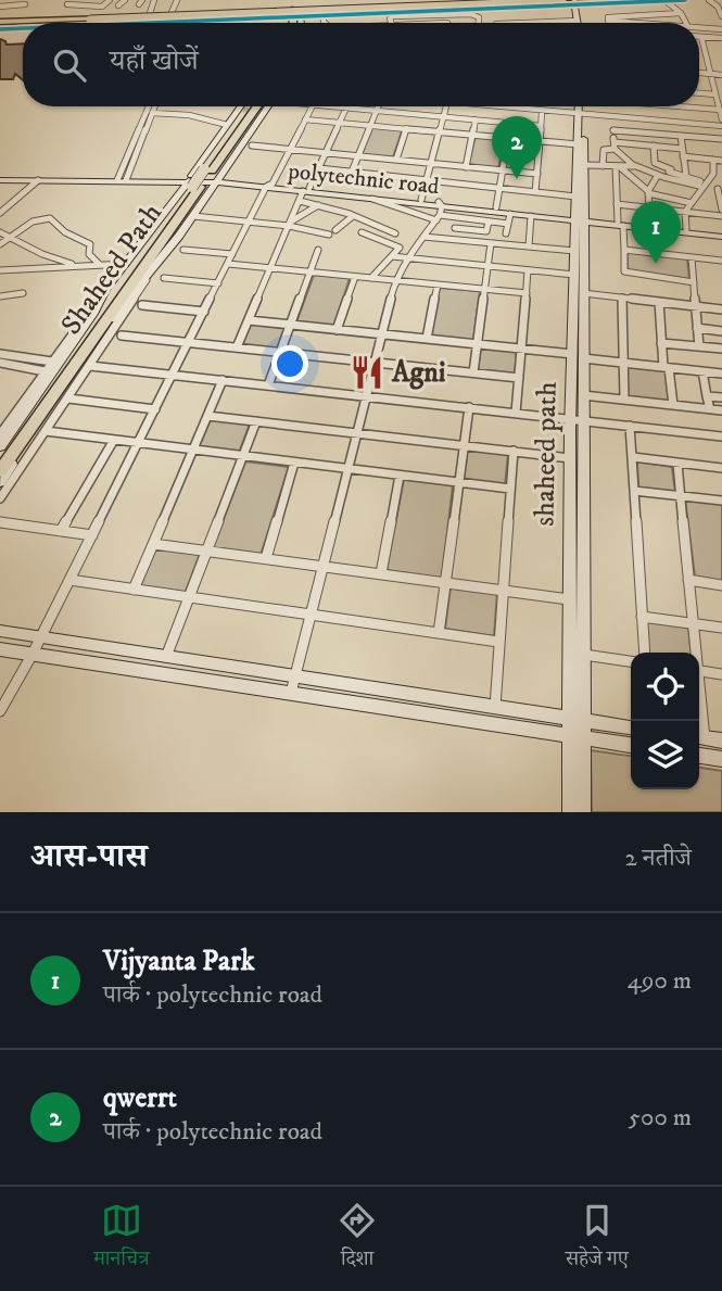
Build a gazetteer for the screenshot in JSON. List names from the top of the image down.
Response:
{
  "streets": {
    "highway": ["Shaheed Path"],
    "street": ["polytechnic road", "shaheed path"]
  },
  "crossings": [
    ["polytechnic road", "Shaheed Path"],
    ["polytechnic road", "shaheed path"]
  ],
  "places": {
    "restaurant": ["Agni"]
  },
  "page": {
    "search": "यहाँ खोजें",
    "pins": ["2", "1"],
    "heading": ["आस-पास", "2 नतीजे"],
    "list": [
      {
        "mark": "1",
        "name": "Vijyanta Park",
        "note": "पार्क · polytechnic road",
        "value": "490 m"
      },
      {
        "mark": "2",
        "name": "qwerrt",
        "note": "पार्क · polytechnic road",
        "value": "500 m"
      }
    ],
    "nav": ["मानचित्र", "दिशा", "सहेजे गए"]
  }
}
